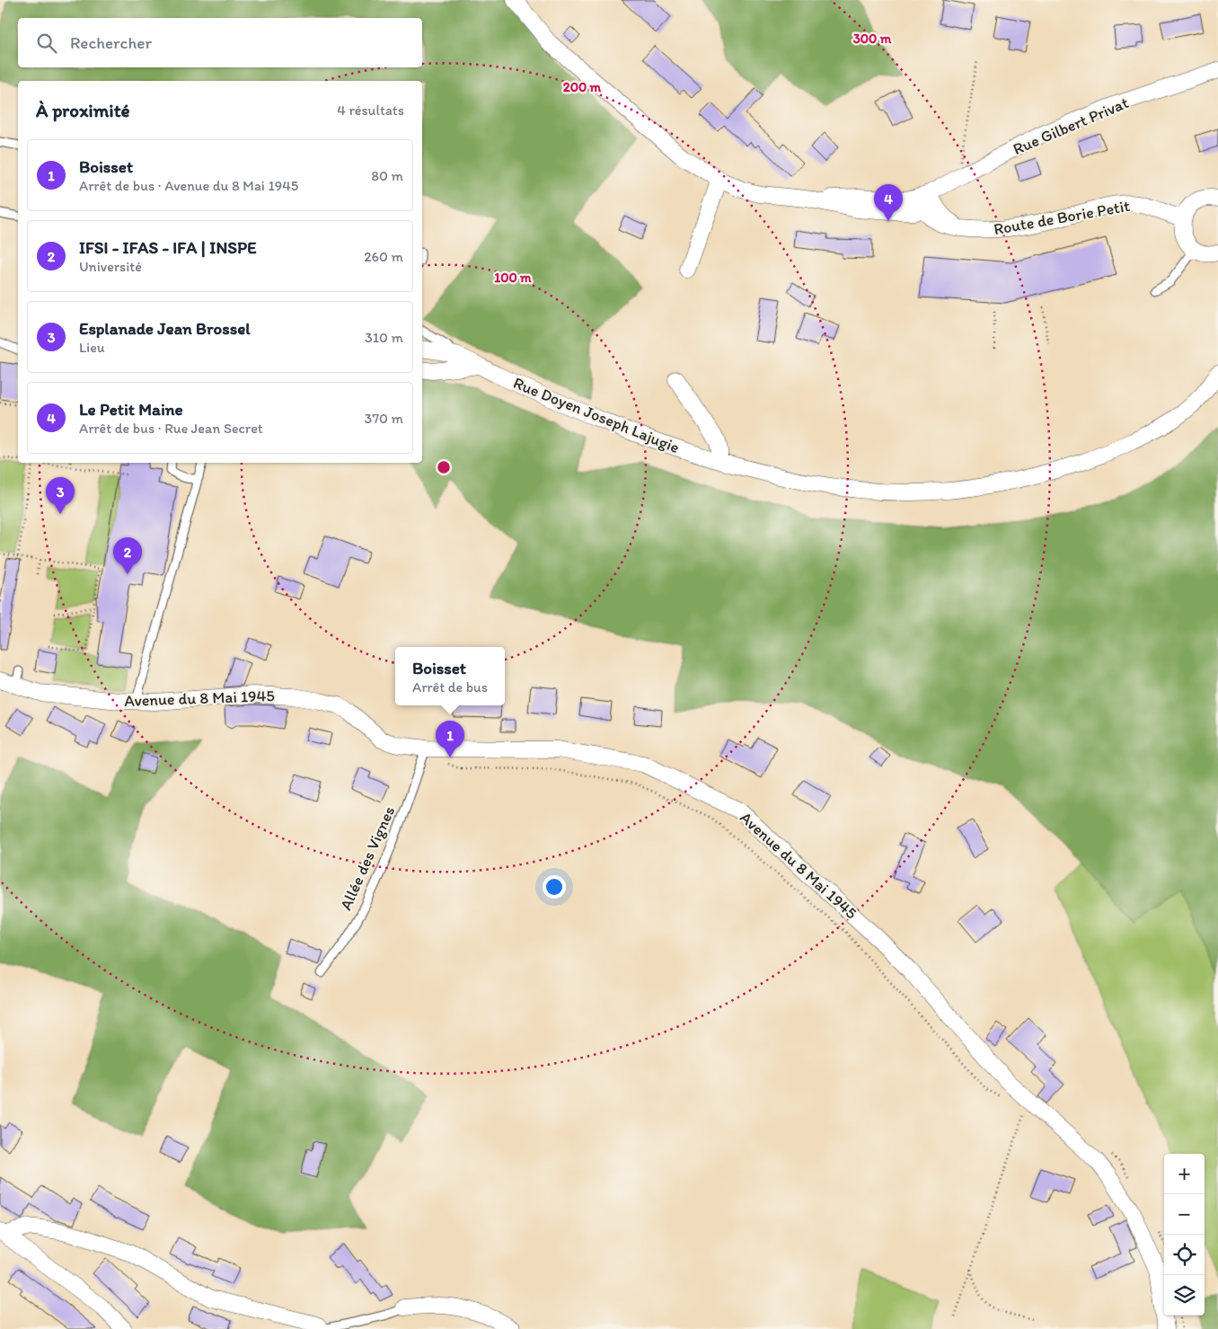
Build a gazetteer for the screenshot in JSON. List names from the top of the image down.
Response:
{
  "streets": {
    "street": [
      "Rue Gilbert Privat",
      "Route de Borie Petit",
      "Rue Doyen Joseph Lajugie",
      "Avenue du 8 Mai 1945"
    ],
    "lane": ["Allée des Vignes"]
  },
  "crossings": [
    ["Rue Gilbert Privat", "Route de Borie Petit"],
    ["Avenue du 8 Mai 1945", "Allée des Vignes"]
  ],
  "page": {
    "search": "Rechercher",
    "heading": ["À proximité", "4 résultats"],
    "list": [
      {
        "mark": "1",
        "name": "Boisset",
        "note": "Arrêt de bus · Avenue du 8 Mai 1945",
        "value": "80 m"
      },
      {
        "mark": "2",
        "name": "IFSI - IFAS - IFA | INSPE",
        "note": "Université",
        "value": "260 m"
      },
      {
        "mark": "3",
        "name": "Esplanade Jean Brossel",
        "note": "Lieu",
        "value": "310 m"
      },
      {
        "mark": "4",
        "name": "Le Petit Maine",
        "note": "Arrêt de bus · Rue Jean Secret",
        "value": "370 m"
      }
    ],
    "pins": [
      "4",
      "3",
      "2",
      "1"
    ],
    "popup": ["Boisset", "Arrêt de bus"],
    "map_buttons": ["+", "−"]
  },
  "rings": ["300 m", "200 m", "100 m"]
}
